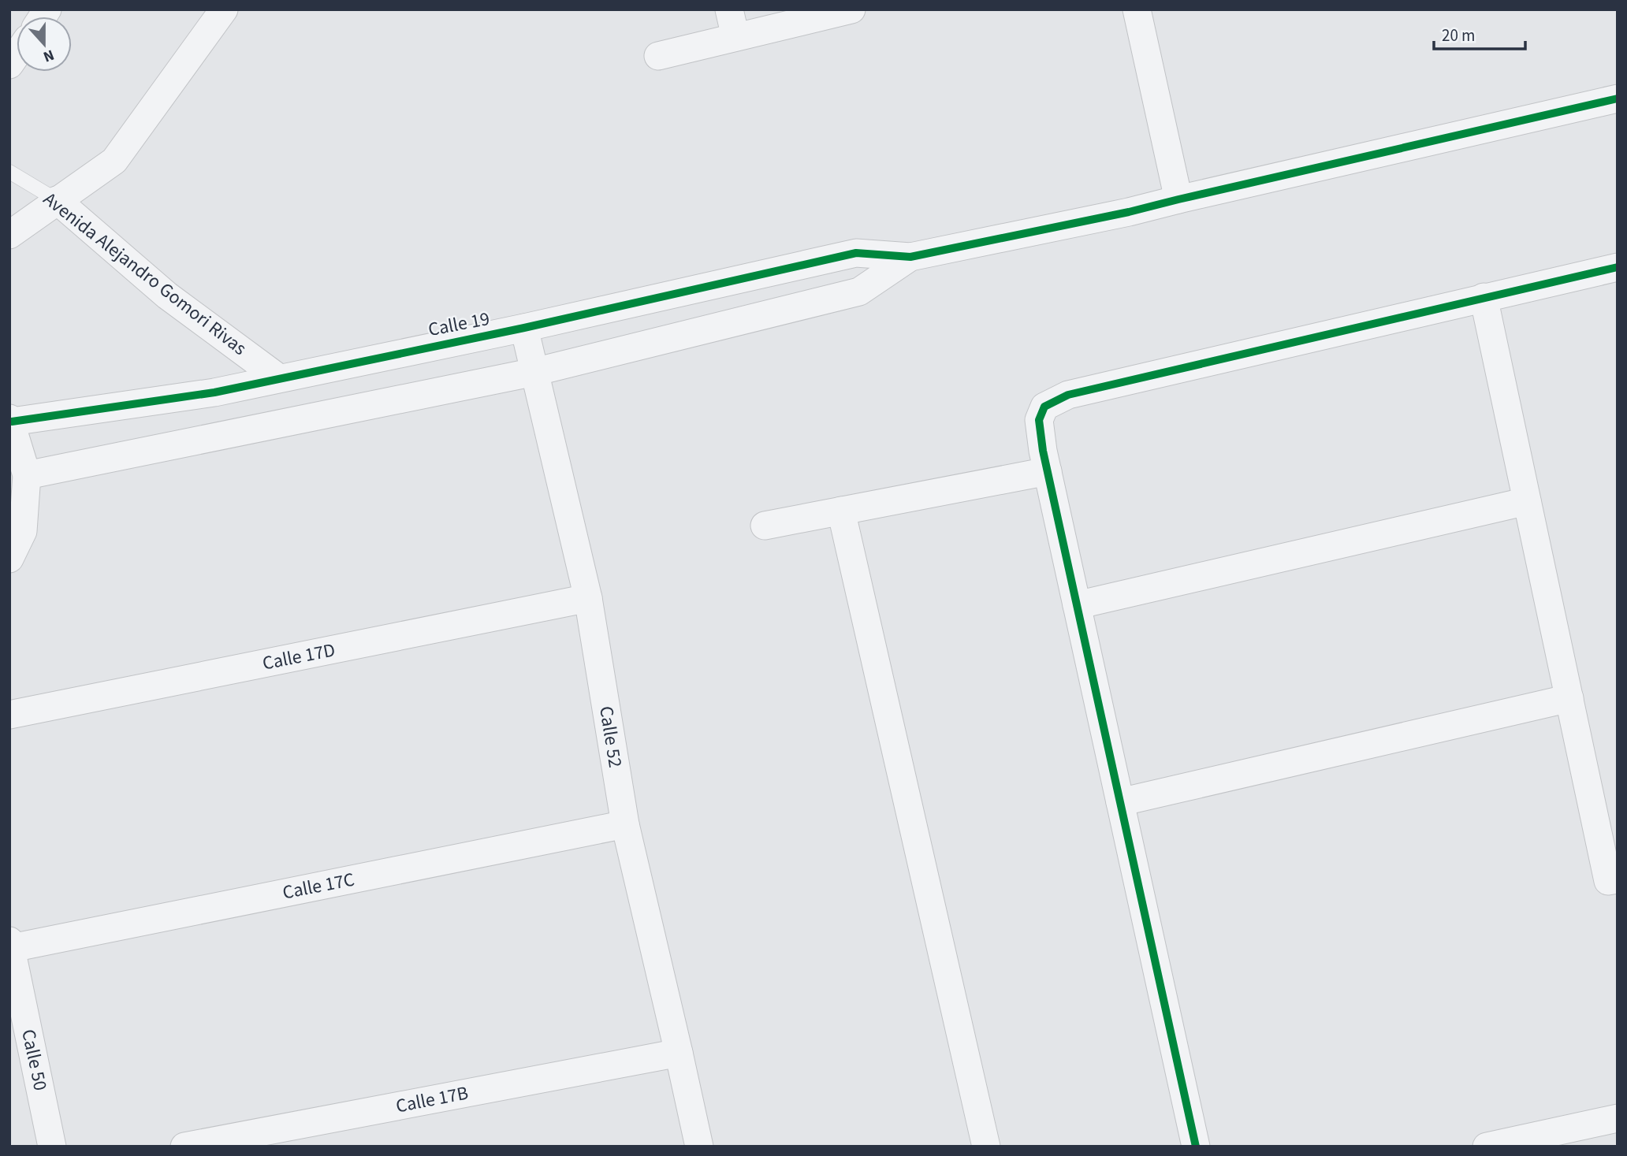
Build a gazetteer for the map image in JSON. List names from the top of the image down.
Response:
{
  "streets": {
    "street": [
      "Avenida Alejandro Gomori Rivas",
      "Calle 19",
      "Calle 17D",
      "Calle 52",
      "Calle 17C",
      "Calle 50",
      "Calle 17B"
    ]
  },
  "crossings": [
    ["Avenida Alejandro Gomori Rivas", "Calle 19"],
    ["Calle 19", "Calle 52"],
    ["Calle 17D", "Calle 52"],
    ["Calle 52", "Calle 17C"],
    ["Calle 52", "Calle 17B"],
    ["Calle 17C", "Calle 50"]
  ],
  "scale_bar": "20 m",
  "north": "bottom"
}
